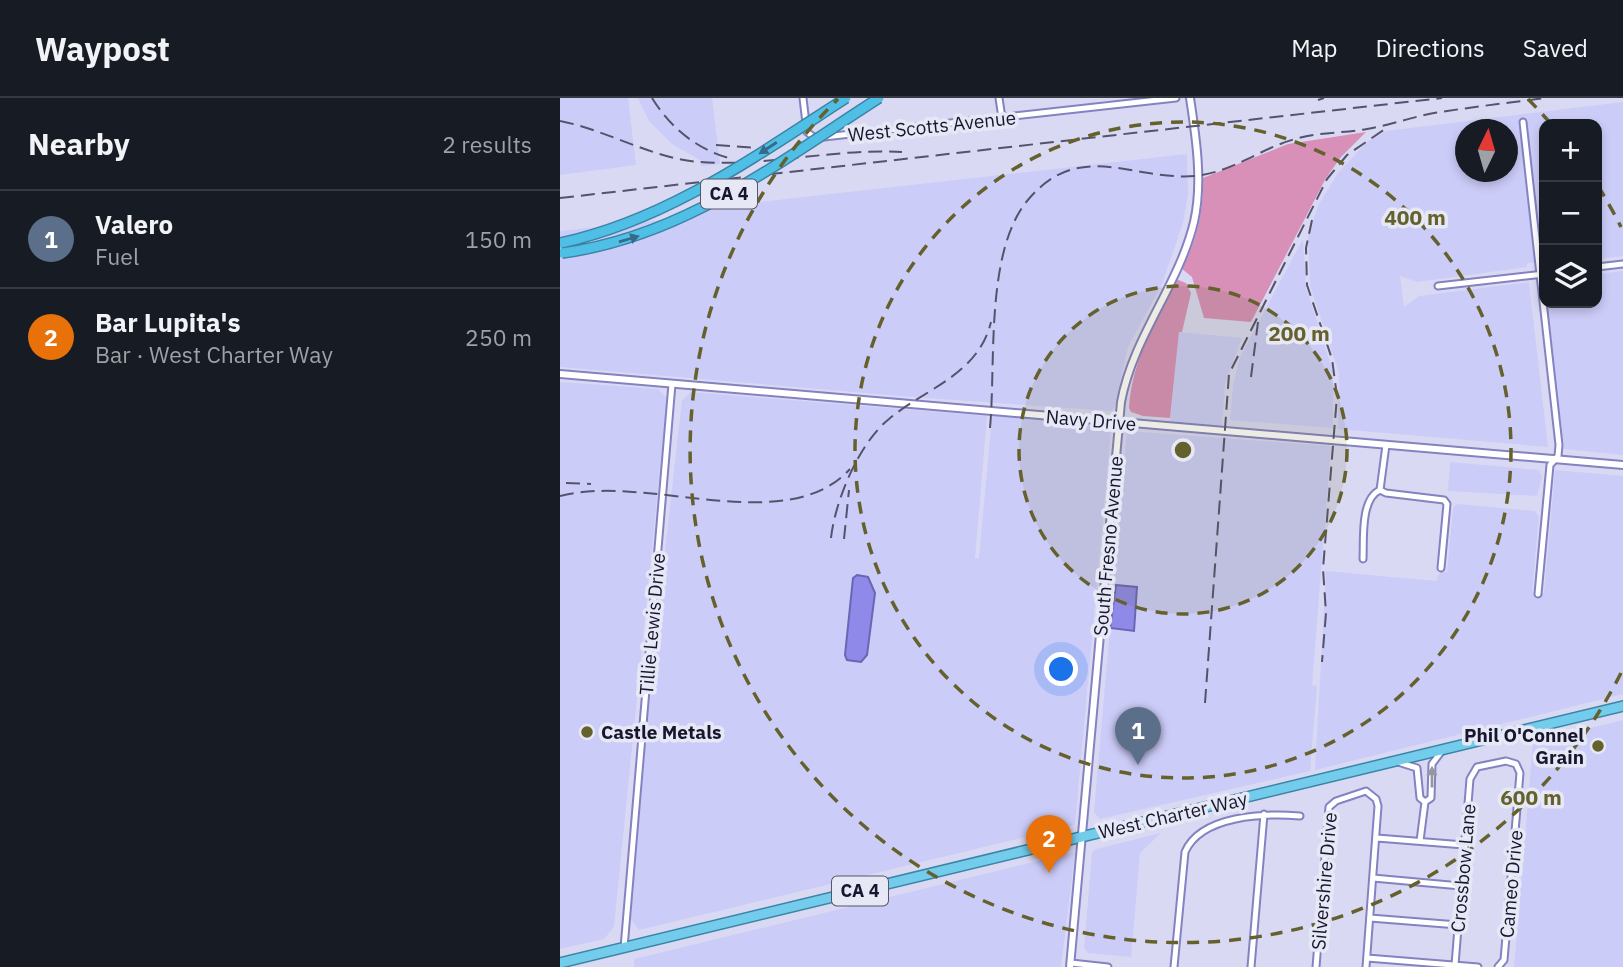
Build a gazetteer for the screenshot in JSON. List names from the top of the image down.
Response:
{
  "streets": {
    "highway": ["CA 4", "West Charter Way"],
    "street": [
      "West Scotts Avenue",
      "Navy Drive",
      "South Fresno Avenue",
      "Tillie Lewis Drive",
      "Crossbow Lane",
      "Silvershire Drive",
      "Cameo Drive"
    ]
  },
  "crossings": [
    ["Navy Drive", "South Fresno Avenue"],
    ["Navy Drive", "Tillie Lewis Drive"],
    ["South Fresno Avenue", "West Charter Way"],
    ["Tillie Lewis Drive", "West Charter Way"],
    ["Crossbow Lane", "Cameo Drive"]
  ],
  "places": ["Castle Metals", "Phil O'Connel Grain"],
  "north": "top",
  "page": {
    "header": "Waypost",
    "nav": ["Map", "Directions", "Saved"],
    "heading": ["Nearby", "2 results"],
    "map_buttons": ["+", "−"],
    "list": [
      {
        "mark": "1",
        "name": "Valero",
        "note": "Fuel",
        "value": "150 m"
      },
      {
        "mark": "2",
        "name": "Bar Lupita's",
        "note": "Bar · West Charter Way",
        "value": "250 m"
      }
    ],
    "pins": ["1", "2"]
  },
  "rings": ["400 m", "200 m", "600 m"]
}
